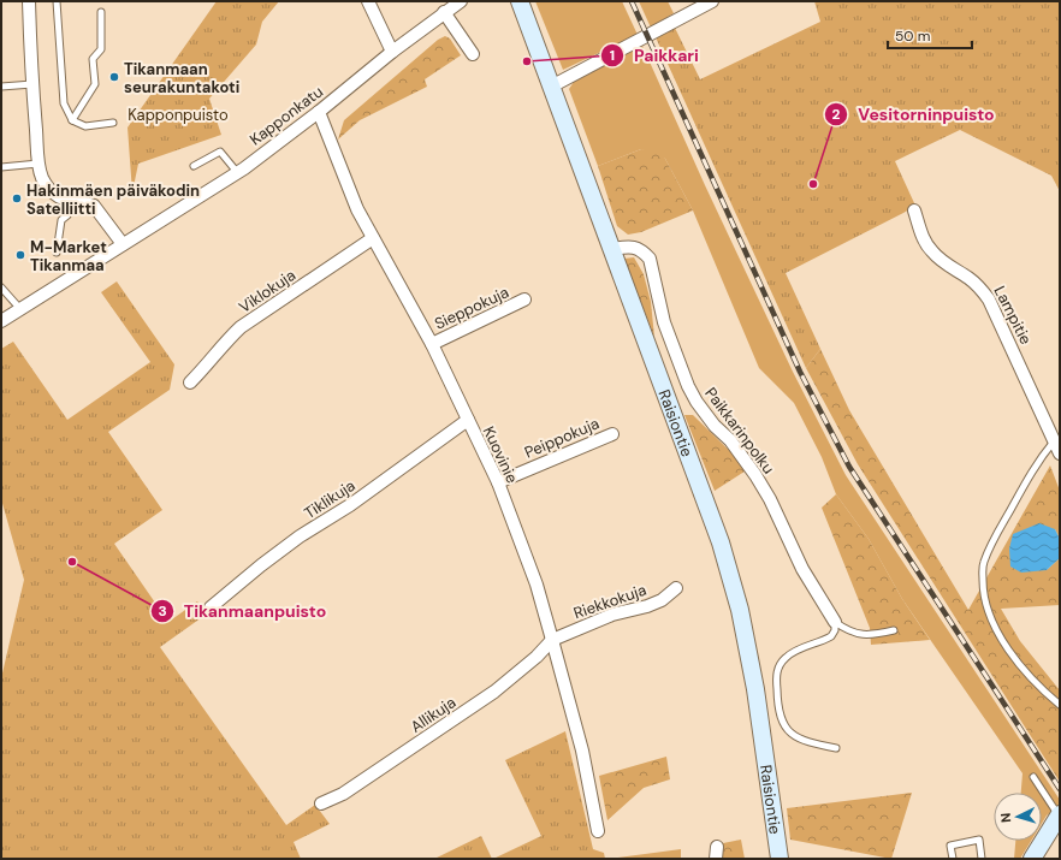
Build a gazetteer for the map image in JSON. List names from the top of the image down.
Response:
{
  "streets": {
    "main road": ["Raisiontie"],
    "street": [
      "Kapponkatu",
      "Viklokuja",
      "Sieppokuja",
      "Lampitie",
      "Paikkarinpolku",
      "Peippokuja",
      "Kuovinie",
      "Tiklikuja",
      "Riekkokuja",
      "Allikuja"
    ]
  },
  "crossings": [
    ["Kapponkatu", "Kuovinie"],
    ["Viklokuja", "Kuovinie"],
    ["Sieppokuja", "Kuovinie"],
    ["Raisiontie", "Paikkarinpolku"],
    ["Peippokuja", "Kuovinie"],
    ["Kuovinie", "Tiklikuja"],
    ["Kuovinie", "Riekkokuja"],
    ["Kuovinie", "Allikuja"],
    ["Riekkokuja", "Allikuja"]
  ],
  "parks": ["Kapponpuisto"],
  "places": [
    "Paikkari",
    "Tikanmaan seurakuntakoti",
    "Vesitorninpuisto",
    "Hakinmäen päiväkodin Satelliitti",
    "M-Market Tikanmaa",
    "Tikanmaanpuisto"
  ],
  "scale_bar": "50 m",
  "north": "left"
}
